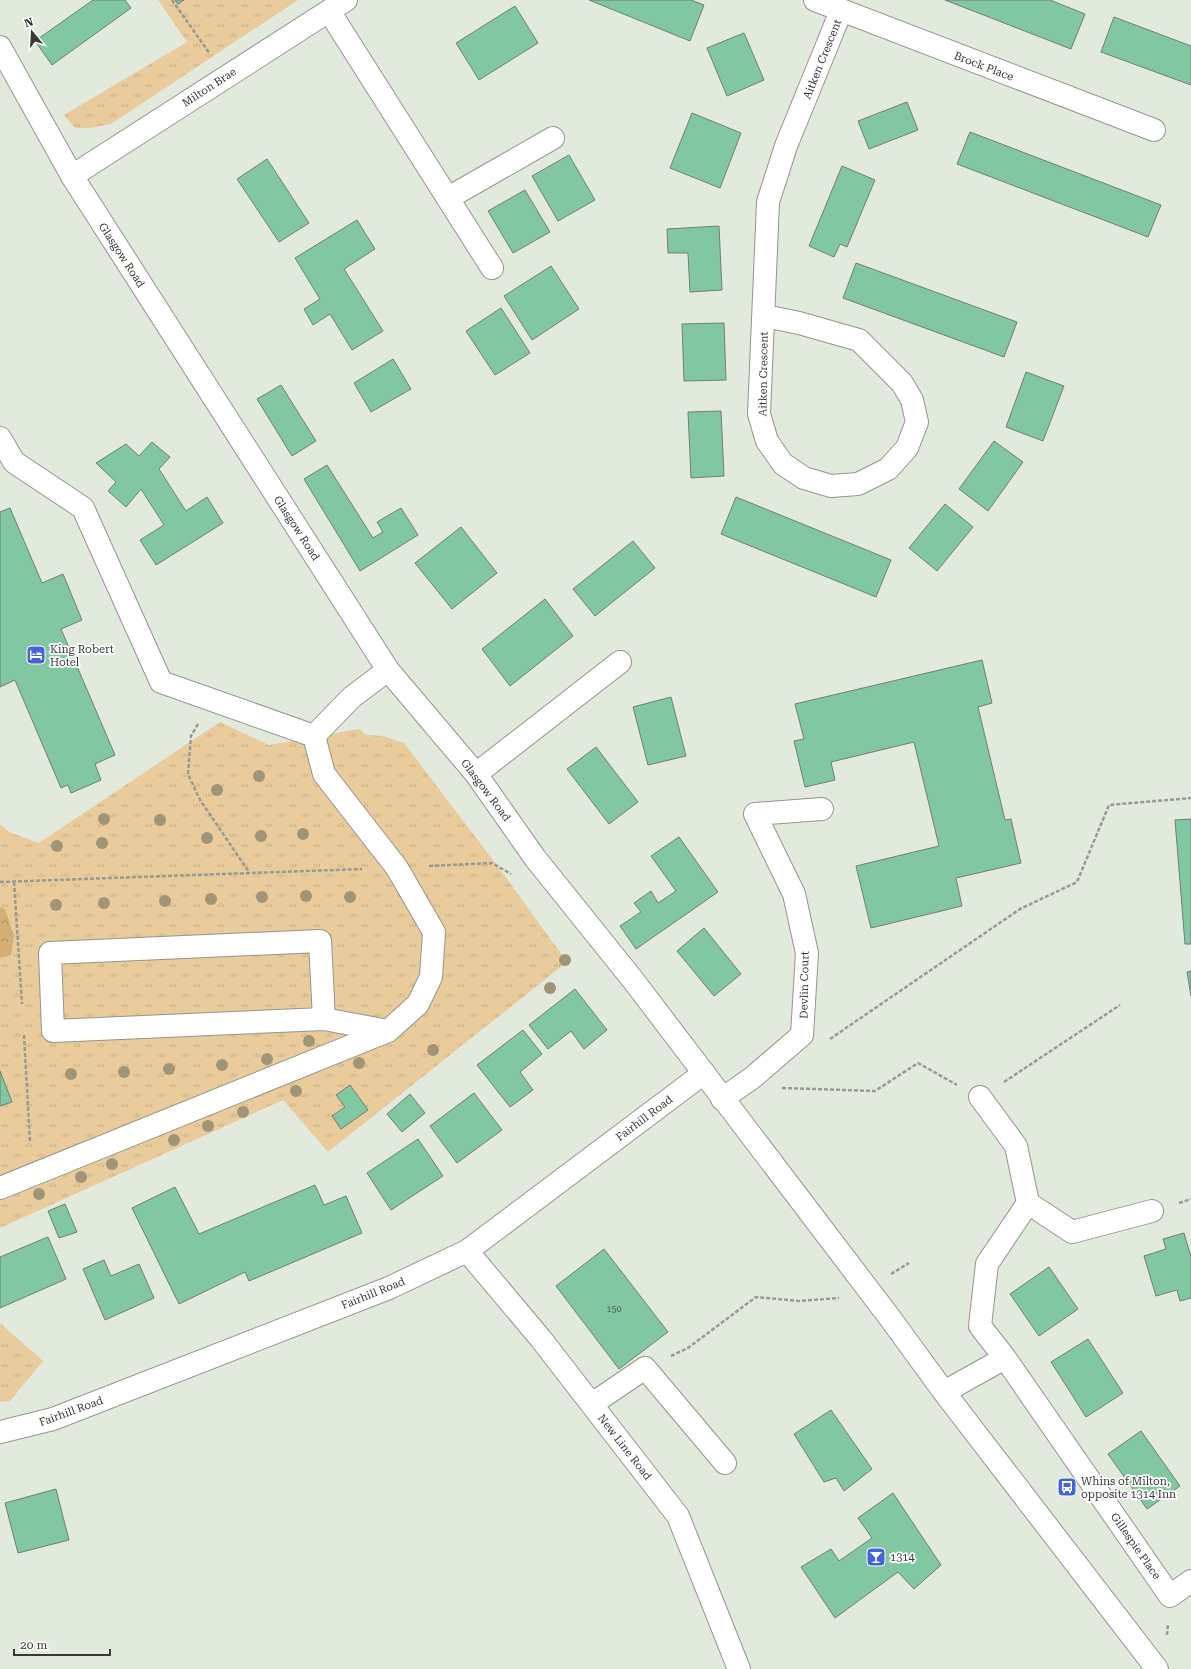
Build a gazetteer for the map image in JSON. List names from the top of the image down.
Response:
{
  "streets": {
    "street": [
      "Aitken Crescent",
      "Brock Place",
      "Milton Brae",
      "Glasgow Road",
      "Devlin Court",
      "Fairhill Road",
      "New Line Road",
      "Gillespie Place"
    ]
  },
  "crossings": [
    ["Aitken Crescent", "Brock Place"],
    ["Milton Brae", "Glasgow Road"],
    ["Glasgow Road", "Devlin Court"],
    ["Glasgow Road", "Fairhill Road"],
    ["Fairhill Road", "New Line Road"]
  ],
  "places": {
    "hotel": ["King Robert Hotel"],
    "bus stop": ["Whins of Milton, opposite 1314 Inn"],
    "bar": ["1314"]
  },
  "house_numbers": ["150"],
  "scale_bar": "20 m",
  "north": "top"
}
